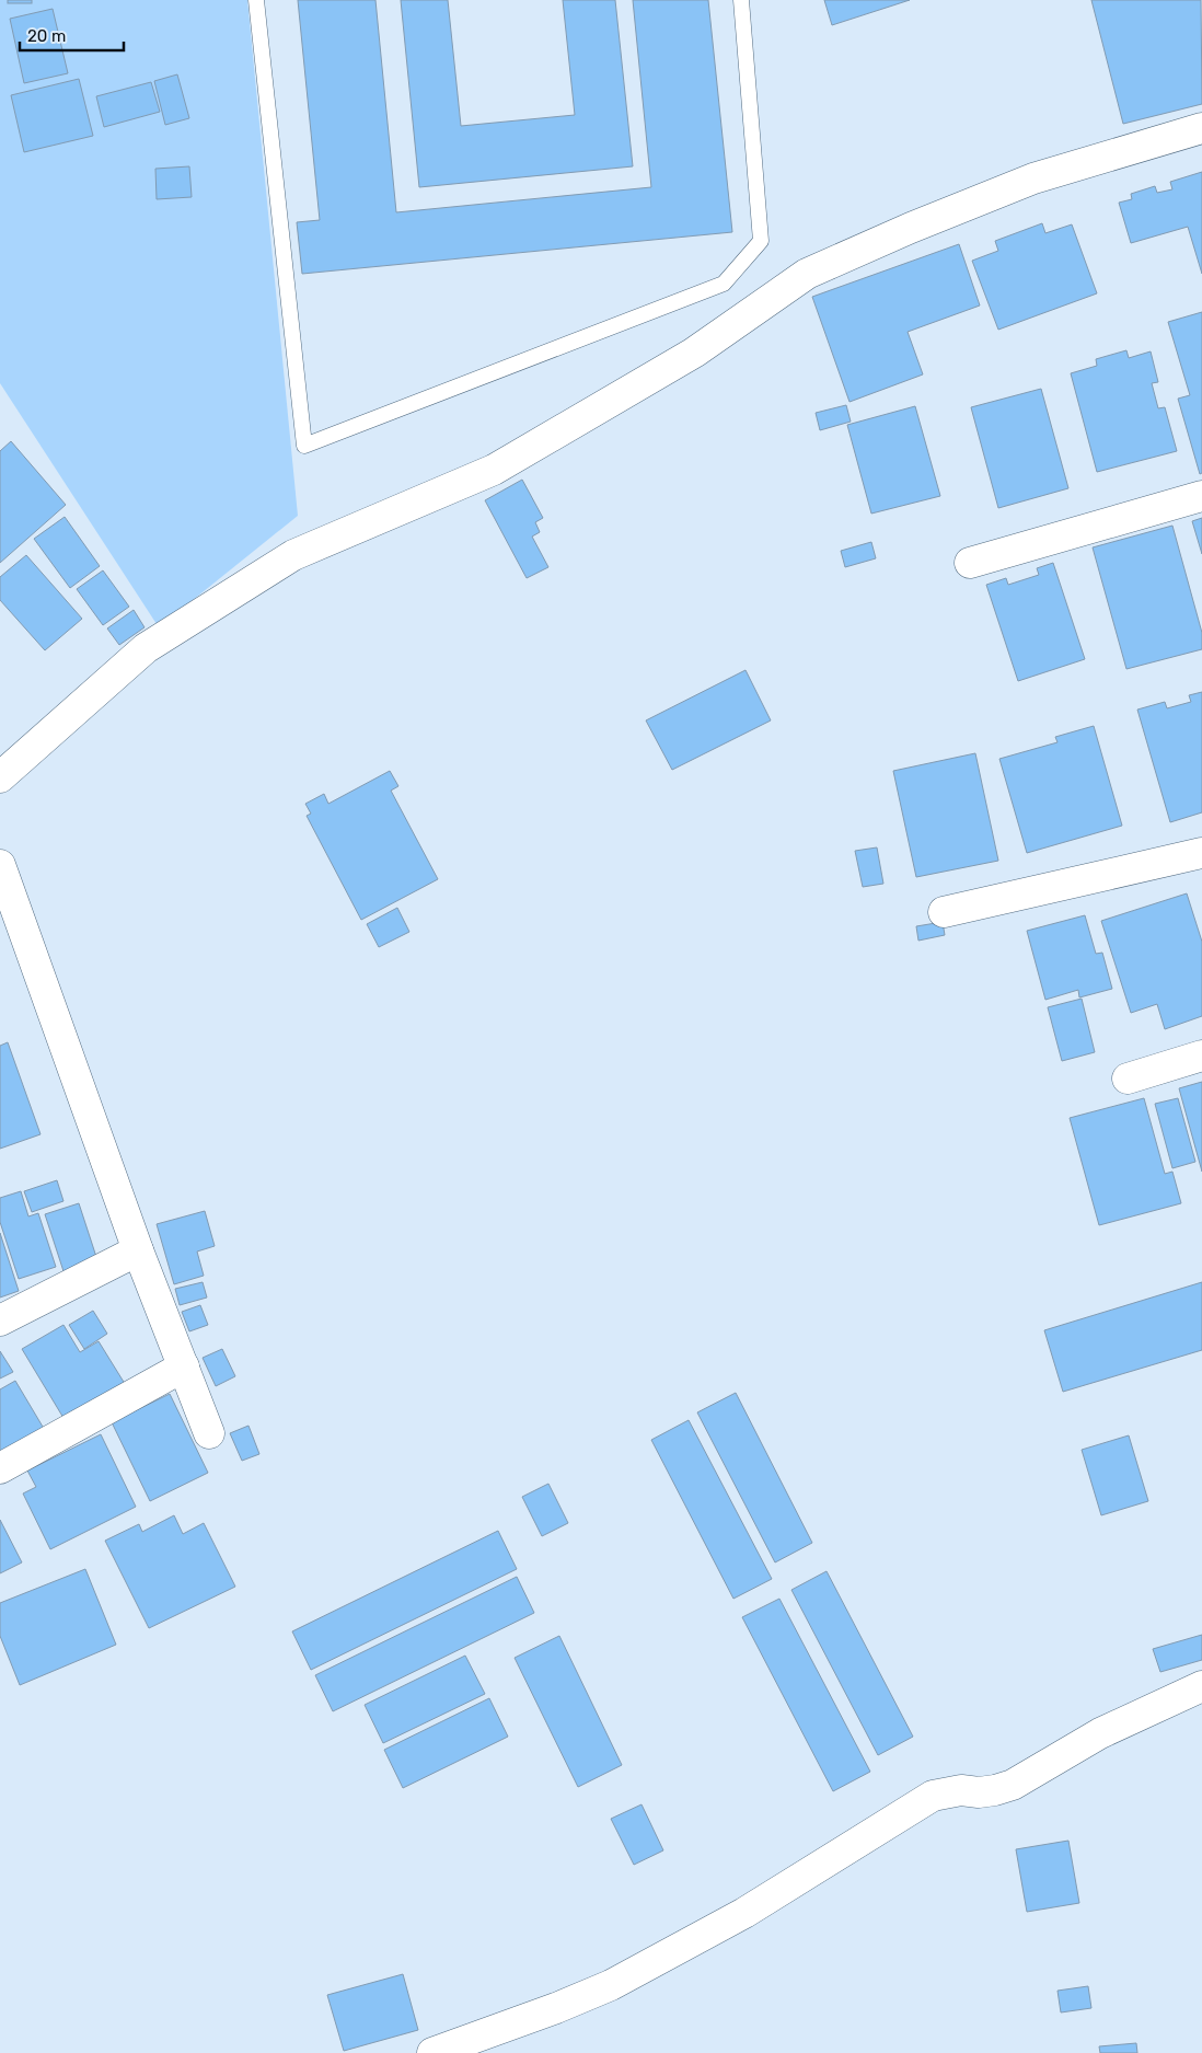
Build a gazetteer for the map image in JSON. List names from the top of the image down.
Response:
{
  "scale_bar": "20 m"
}
